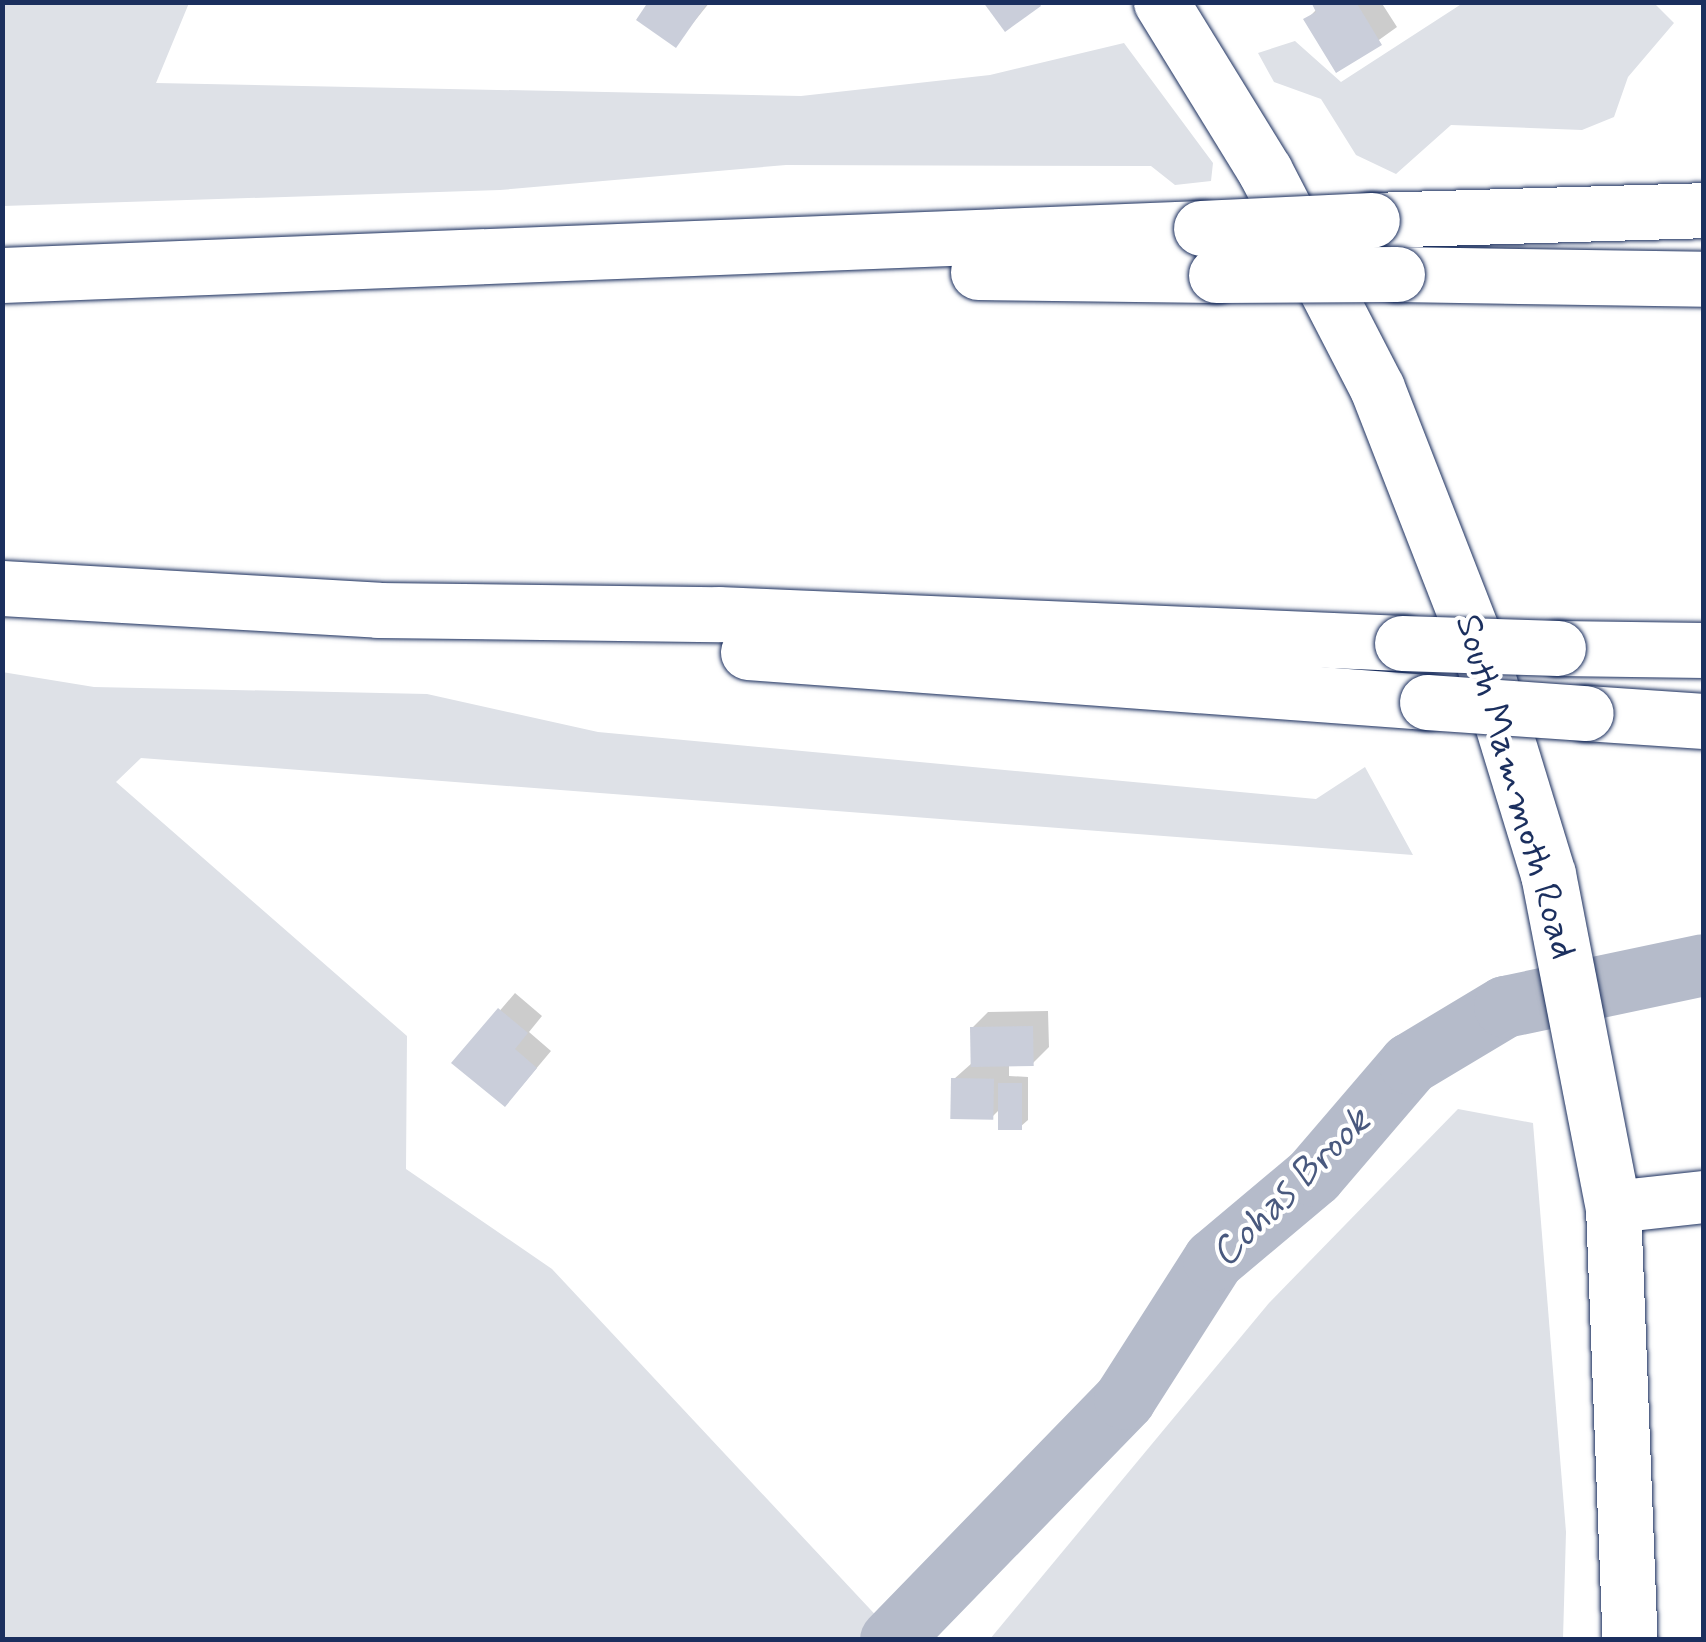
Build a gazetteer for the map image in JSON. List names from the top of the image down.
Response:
{
  "streets": {
    "main road": ["South Mammoth Road"]
  },
  "water": ["Cohas Brook"]
}
